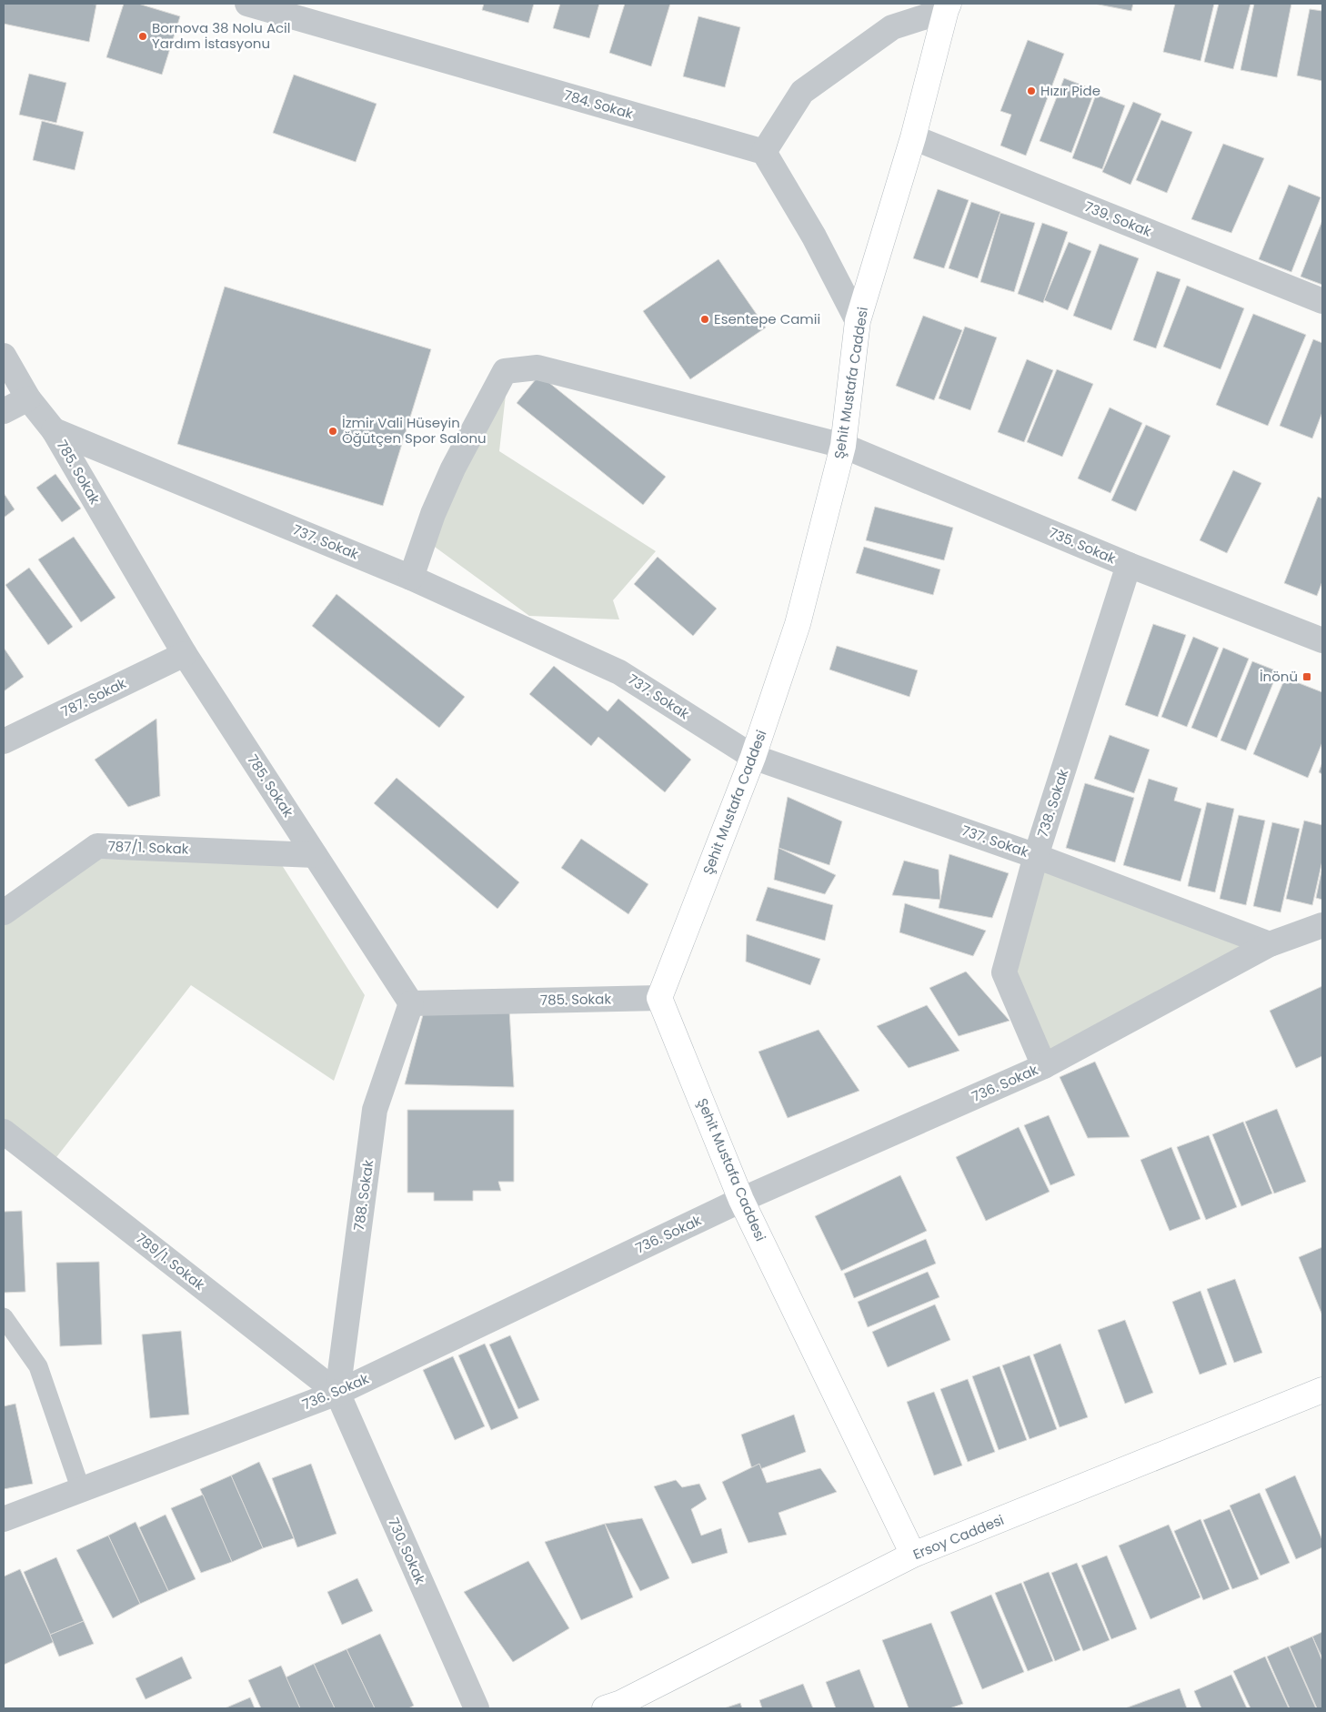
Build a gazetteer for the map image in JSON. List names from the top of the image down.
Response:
{
  "streets": {
    "street": [
      "784. Sokak",
      "739. Sokak",
      "Şehit Mustafa Caddesi",
      "785. Sokak",
      "737. Sokak",
      "735. Sokak",
      "787. Sokak",
      "738. Sokak",
      "787/1. Sokak",
      "736. Sokak",
      "788. Sokak",
      "789/1. Sokak",
      "Ersoy Caddesi",
      "730. Sokak"
    ]
  },
  "crossings": [
    ["784. Sokak", "Şehit Mustafa Caddesi"],
    ["739. Sokak", "Şehit Mustafa Caddesi"],
    ["Şehit Mustafa Caddesi", "785. Sokak"],
    ["Şehit Mustafa Caddesi", "737. Sokak"],
    ["Şehit Mustafa Caddesi", "735. Sokak"],
    ["Şehit Mustafa Caddesi", "736. Sokak"],
    ["Şehit Mustafa Caddesi", "Ersoy Caddesi"],
    ["785. Sokak", "737. Sokak"],
    ["785. Sokak", "787. Sokak"],
    ["785. Sokak", "787/1. Sokak"],
    ["785. Sokak", "788. Sokak"],
    ["737. Sokak", "735. Sokak"],
    ["737. Sokak", "738. Sokak"],
    ["737. Sokak", "736. Sokak"],
    ["735. Sokak", "738. Sokak"],
    ["738. Sokak", "736. Sokak"],
    ["736. Sokak", "788. Sokak"],
    ["736. Sokak", "789/1. Sokak"],
    ["736. Sokak", "730. Sokak"],
    ["788. Sokak", "789/1. Sokak"],
    ["788. Sokak", "730. Sokak"],
    ["789/1. Sokak", "730. Sokak"]
  ],
  "places": {
    "other": [
      "Bornova 38 Nolu Acil Yardım İstasyonu",
      "Hızır Pide",
      "Esentepe Camii",
      "İzmir Vali Hüseyin Öğütçen Spor Salonu"
    ],
    "transit": ["İnönü"]
  }
}
